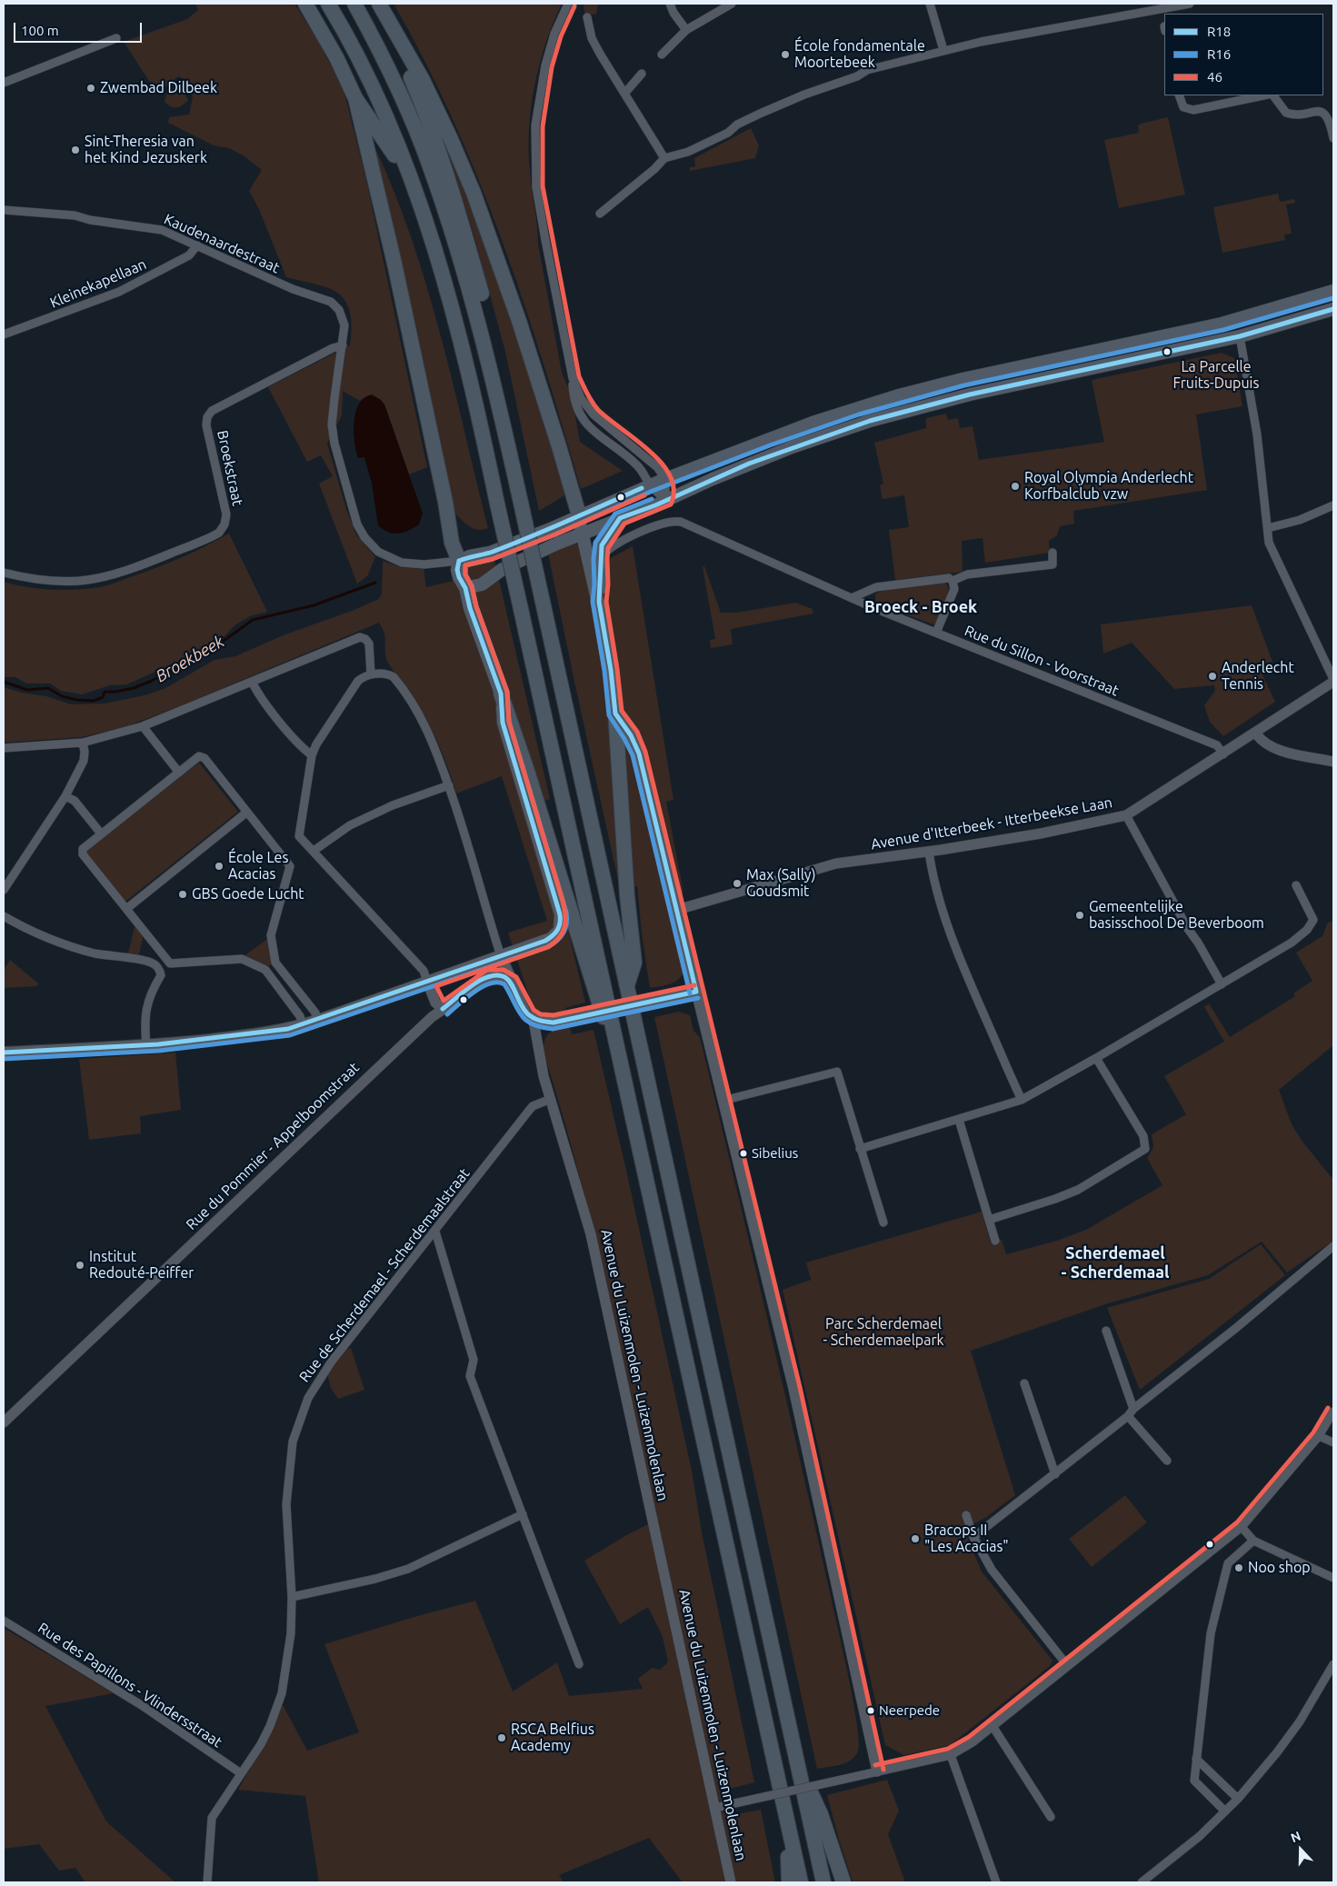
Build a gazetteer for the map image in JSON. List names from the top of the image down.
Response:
{
  "streets": {
    "street": [
      "Kaudenaardestraat",
      "Kleinekapellaan",
      "Broekstraat",
      "Rue du Sillon - Voorstraat",
      "Avenue d'Itterbeek - Itterbeekse Laan",
      "Rue du Pommier - Appelboomstraat",
      "Rue de Scherdemael - Scherdemaalstraat",
      "Avenue du Luizenmolen - Luizenmolenlaan",
      "Rue des Papillons - Vlindersstraat"
    ]
  },
  "crossings": [
    ["Kaudenaardestraat", "Kleinekapellaan"],
    ["Kaudenaardestraat", "Broekstraat"],
    ["Rue du Sillon - Voorstraat", "Avenue d'Itterbeek - Itterbeekse Laan"],
    ["Rue de Scherdemael - Scherdemaalstraat", "Avenue du Luizenmolen - Luizenmolenlaan"],
    ["Rue de Scherdemael - Scherdemaalstraat", "Rue des Papillons - Vlindersstraat"]
  ],
  "districts": ["Broeck - Broek", "Scherdemael - Scherdemaal"],
  "water": ["Broekbeek"],
  "parks": ["La Parcelle Fruits-Dupuis", "Parc Scherdemael - Scherdemaelpark"],
  "places": [
    "École fondamentale Moortebeek",
    "Zwembad Dilbeek",
    "Sint-Theresia van het Kind Jezuskerk",
    "Royal Olympia Anderlecht Korfbalclub vzw",
    "Anderlecht Tennis",
    "École Les Acacias",
    "Max (Sally) Goudsmit",
    "GBS Goede Lucht",
    "Gemeentelijke basisschool De Beverboom",
    "Sibelius",
    "Institut Redouté-Peiffer",
    "Bracops II \"Les Acacias\"",
    "Noo shop",
    "Neerpede",
    "RSCA Belfius Academy"
  ],
  "lines": ["transit line 46", "transit line R16", "transit line R18"],
  "legend": ["R18", "R16", "46"],
  "scale_bar": "100 m",
  "north": "top"
}
